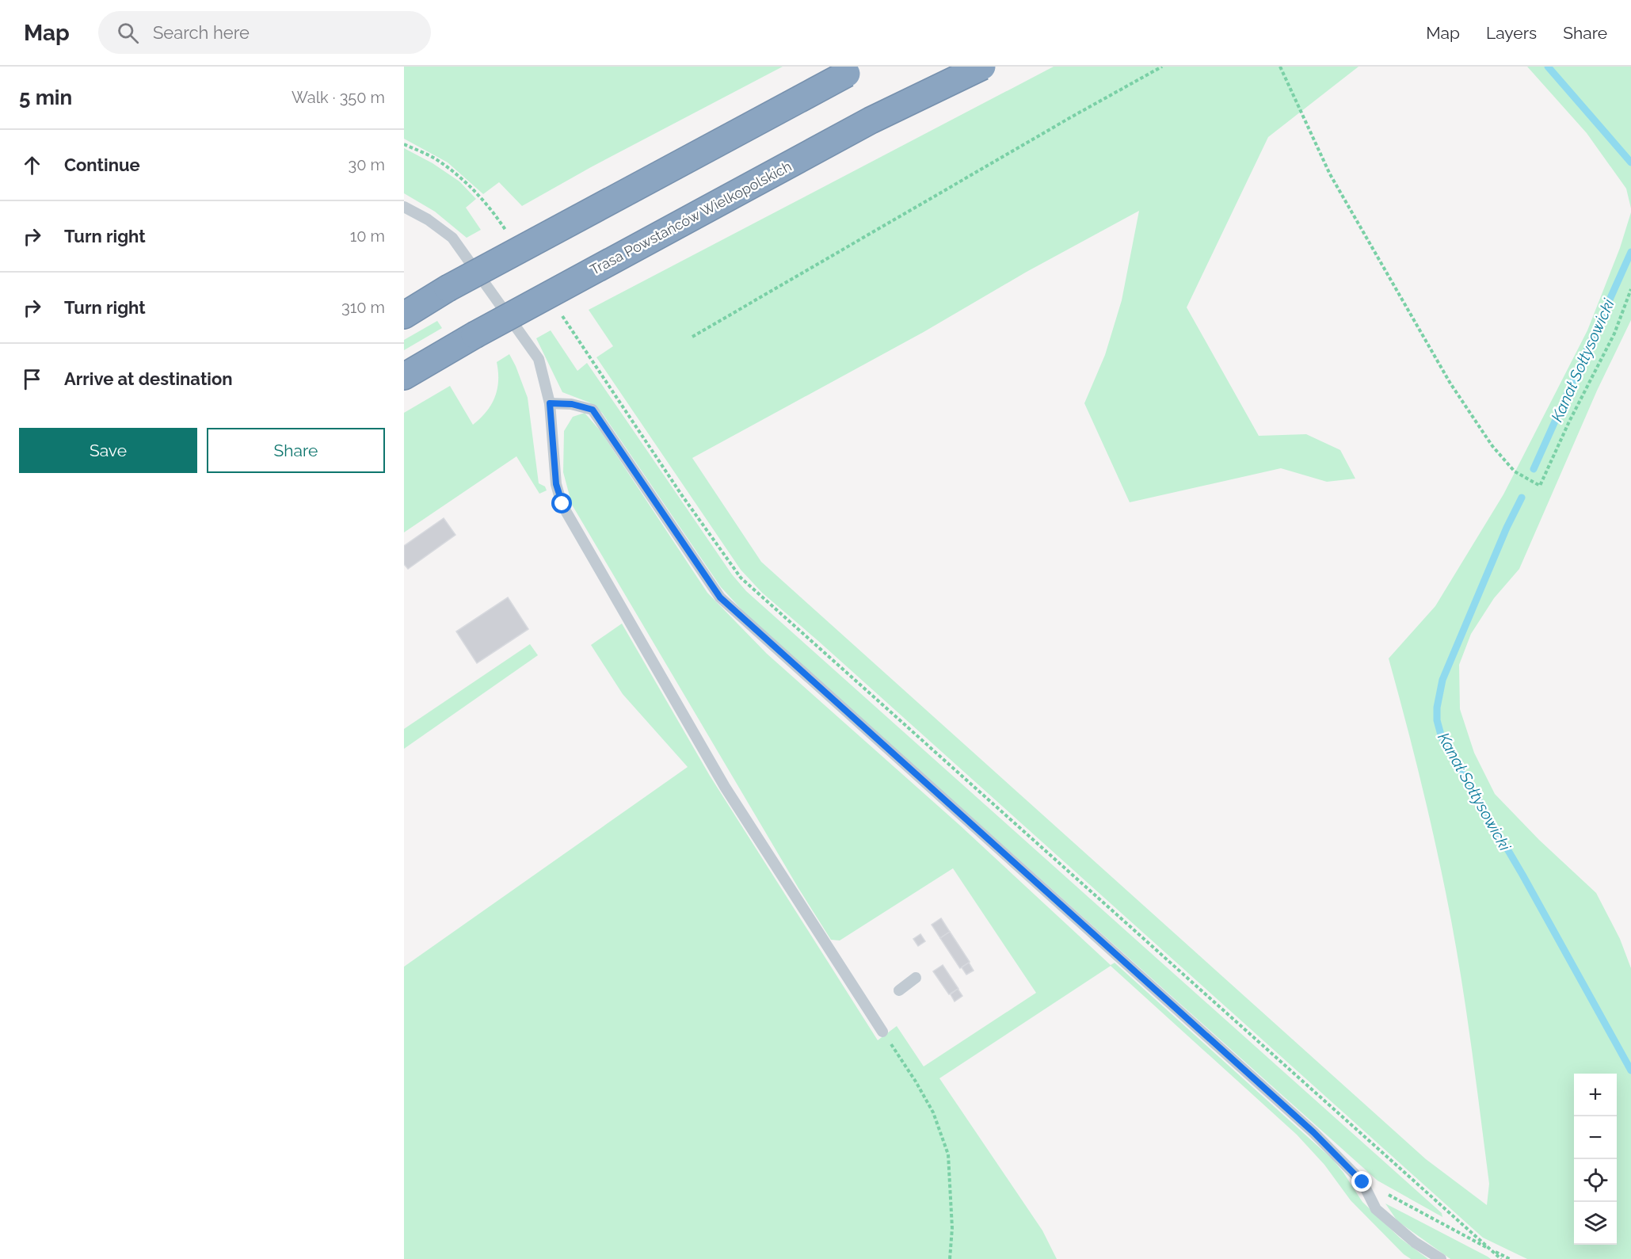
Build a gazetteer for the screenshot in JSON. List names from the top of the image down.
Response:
{
  "streets": {
    "highway": ["Trasa Powstańców Wielkopolskich"]
  },
  "water": ["Kanał Sołtysowicki"],
  "page": {
    "header": "Map",
    "search": "Search here",
    "nav": ["Map", "Layers", "Share"],
    "heading": ["5 min", "Walk · 350 m"],
    "list": [
      ["Continue", "30 m"],
      ["Turn right", "10 m"],
      ["Turn right", "310 m"],
      "Arrive at destination"
    ],
    "buttons": ["Save", "Share"],
    "map_buttons": ["+", "−"]
  }
}
